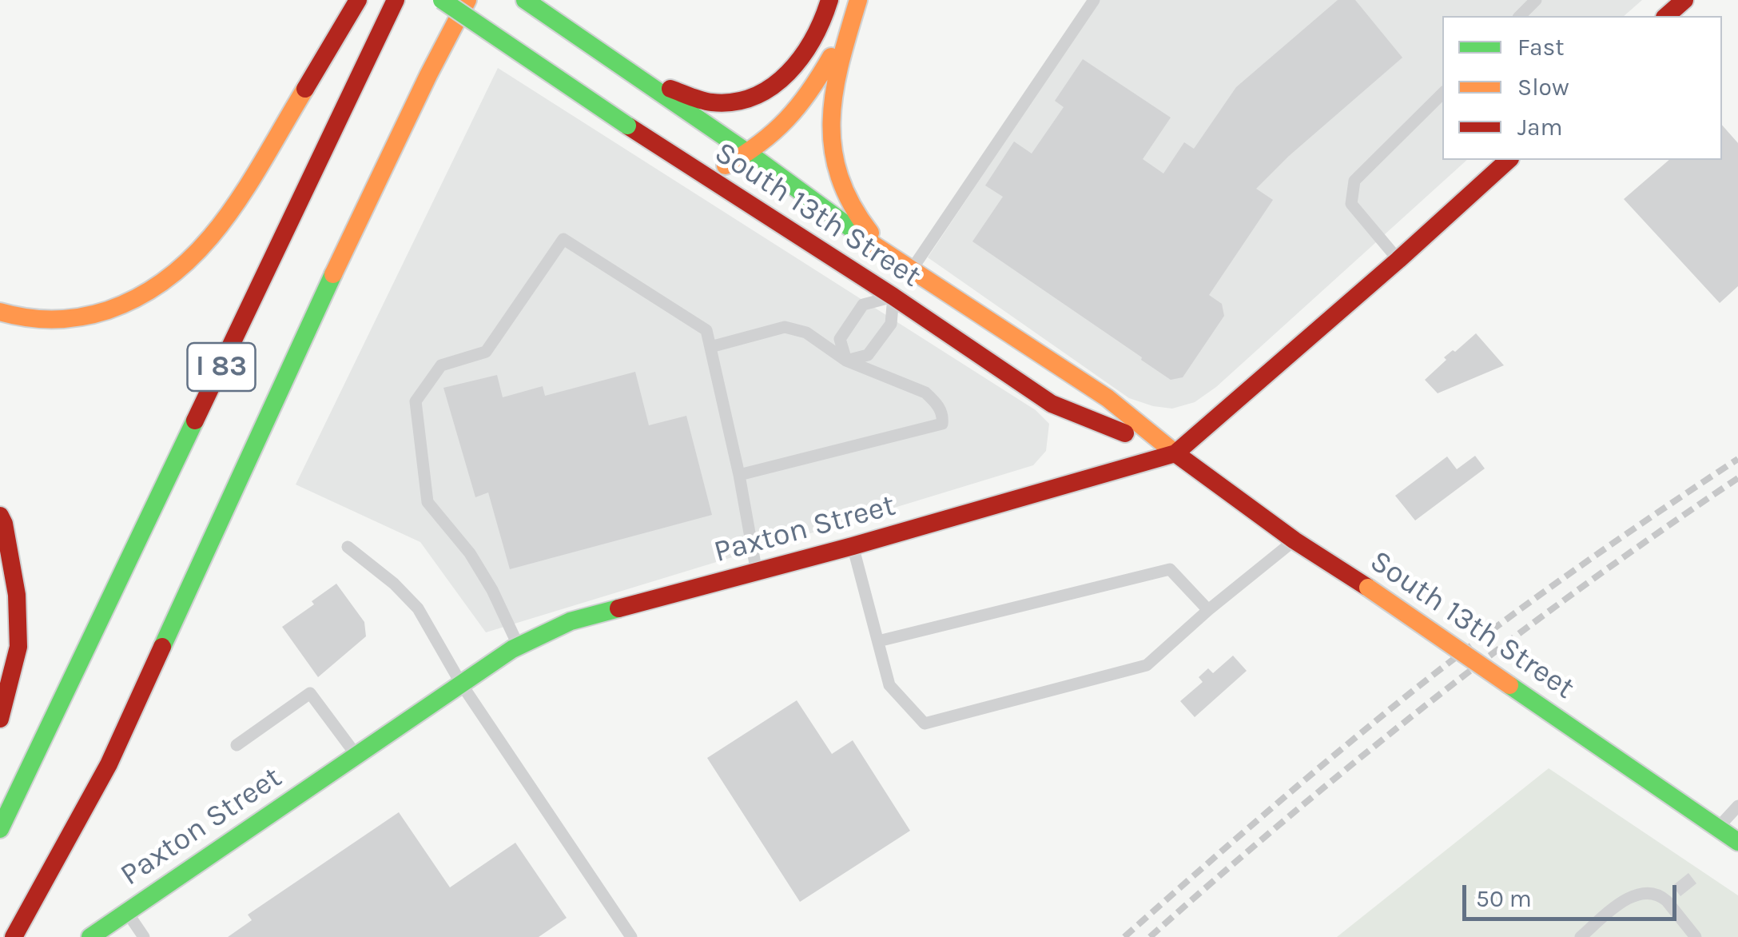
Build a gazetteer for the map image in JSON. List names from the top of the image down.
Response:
{
  "streets": {
    "main road": ["South 13th Street", "I 83", "Paxton Street"]
  },
  "crossings": [
    ["South 13th Street", "Paxton Street"]
  ],
  "legend": ["Fast", "Slow", "Jam"],
  "scale_bar": "50 m"
}
